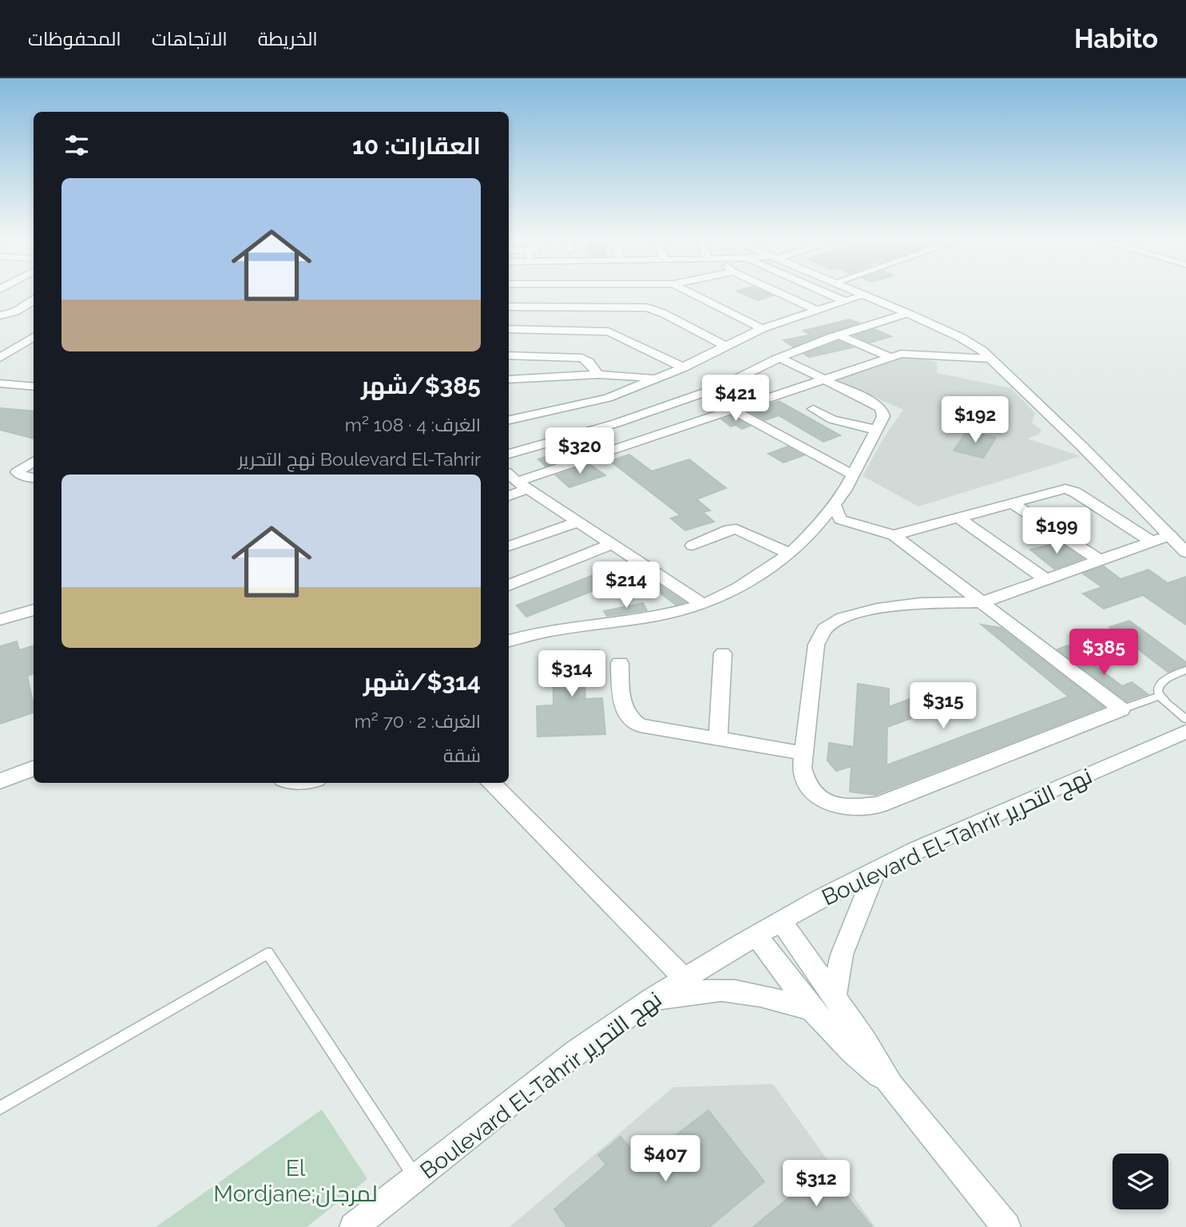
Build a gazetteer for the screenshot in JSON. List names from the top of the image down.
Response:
{
  "streets": {
    "street": ["Boulevard El-Tahrir نهج التحرير"]
  },
  "parks": ["El Mordjane;لمرجان"],
  "page": {
    "header": "Habito",
    "nav": ["الخريطة", "الاتجاهات", "المحفوظات"],
    "heading": "العقارات: 10",
    "list": [
      {
        "name": "$385/شهر",
        "note": "الغرف: 4 · 108 m² · Boulevard El-Tahrir نهج التحرير"
      },
      {
        "name": "$314/شهر",
        "note": "الغرف: 2 · 70 m² · شقة"
      }
    ],
    "price": [
      "$421",
      "$192",
      "$320",
      "$199",
      "$214",
      "$385",
      "$314",
      "$315",
      "$407",
      "$312"
    ]
  }
}
